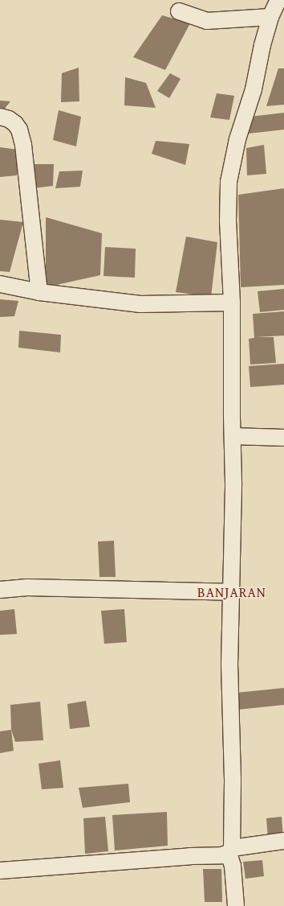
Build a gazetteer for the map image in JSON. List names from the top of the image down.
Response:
{
  "districts": ["BANJARAN"]
}
